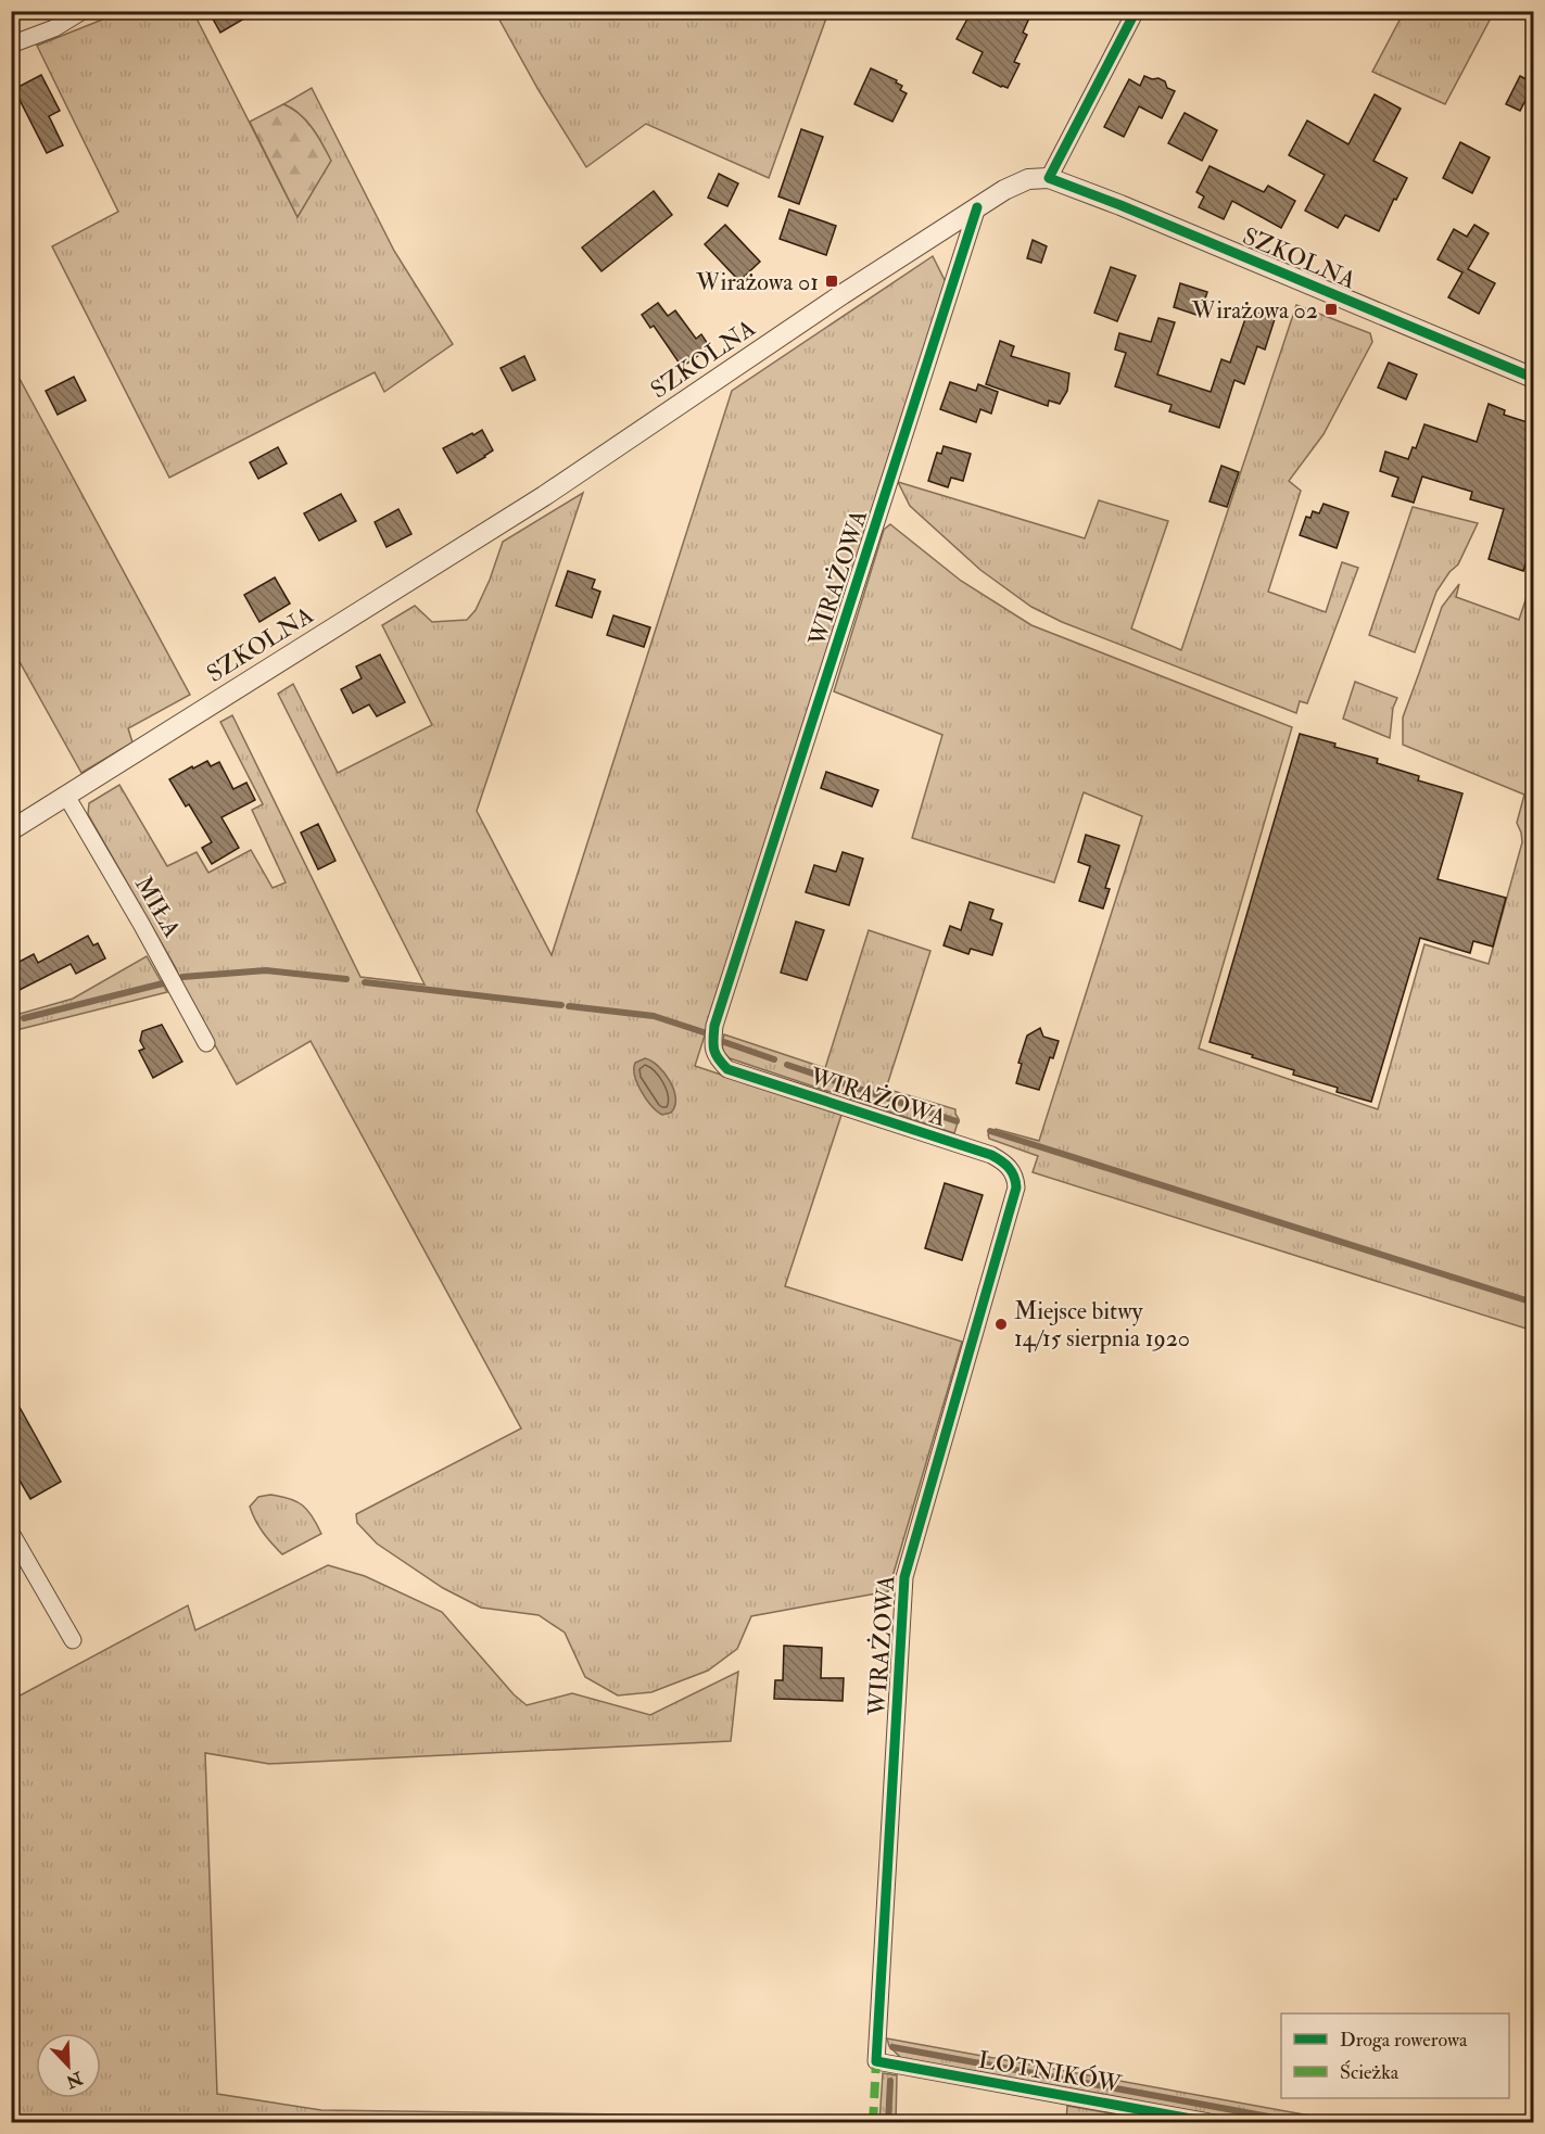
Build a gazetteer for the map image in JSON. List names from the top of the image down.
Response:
{
  "streets": {
    "street": [
      "SZKOLNA",
      "WIRAŻOWA",
      "MIŁA",
      "LOTNIKÓW"
    ]
  },
  "crossings": [
    ["SZKOLNA", "WIRAŻOWA"],
    ["SZKOLNA", "MIŁA"],
    ["WIRAŻOWA", "LOTNIKÓW"]
  ],
  "places": {
    "transit": ["Wirażowa 01", "Wirażowa 02"],
    "other": ["Miejsce bitwy 14/15 sierpnia 1920"]
  },
  "legend": ["Droga rowerowa", "Ścieżka"],
  "north": "bottom right"
}
